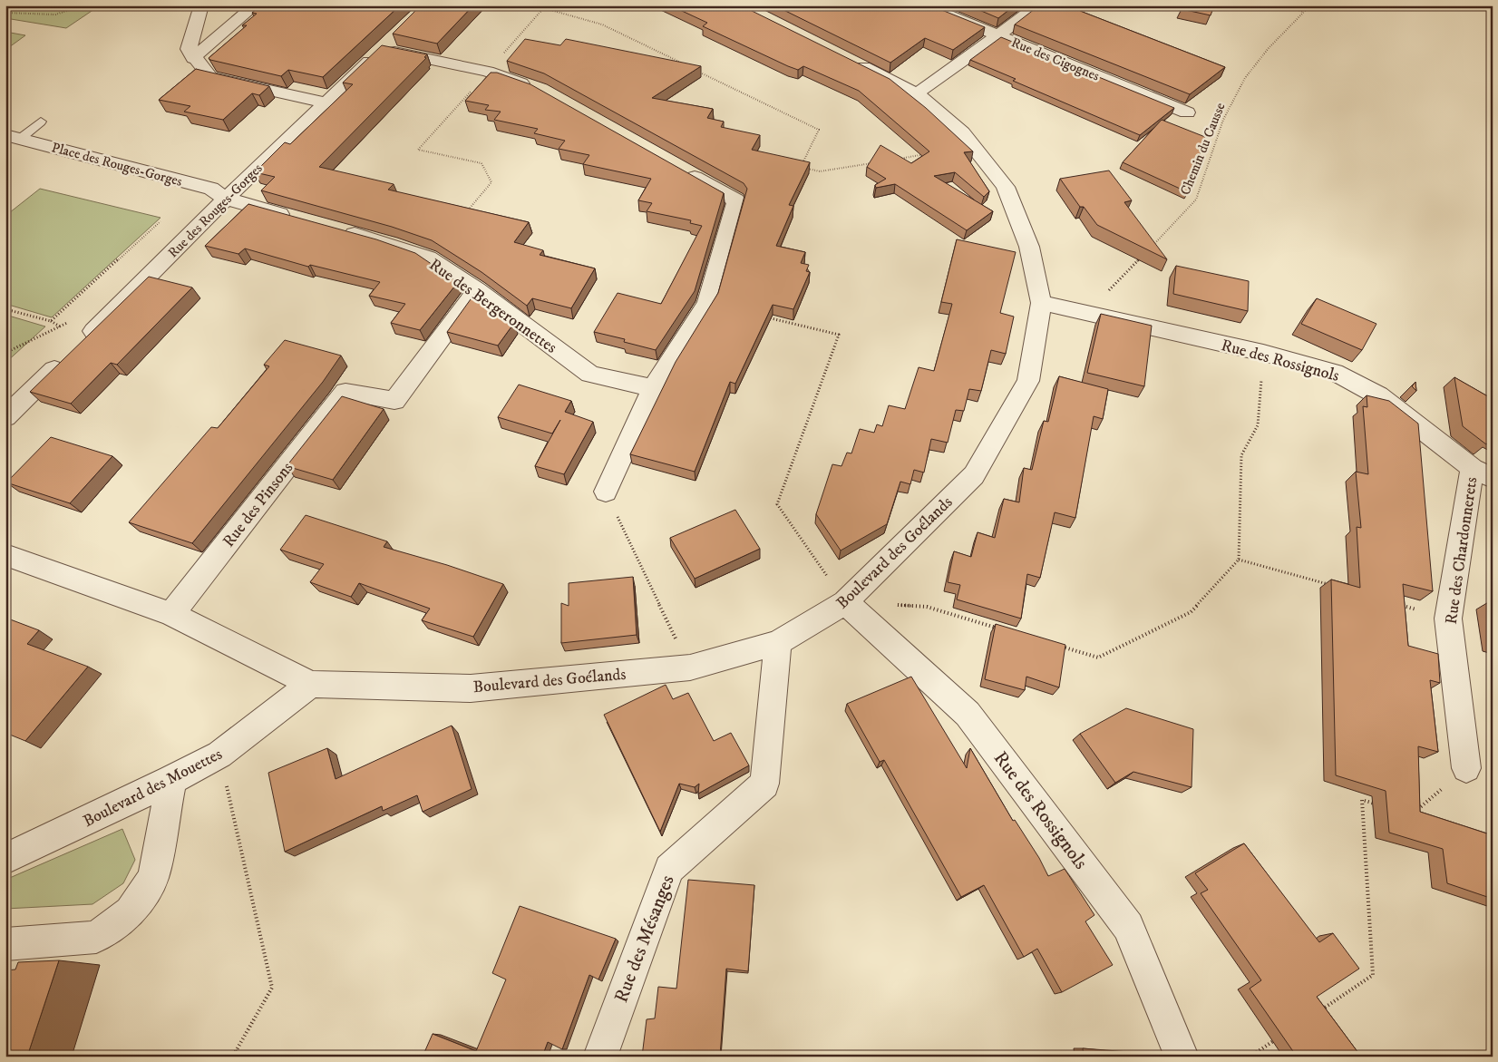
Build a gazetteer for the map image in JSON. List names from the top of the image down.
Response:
{
  "streets": {
    "street": [
      "Rue des Cigognes",
      "Place des Rouges-Gorges",
      "Rue des Rouges-Gorges",
      "Rue des Bergeronnettes",
      "Rue des Rossignols",
      "Rue des Pinsons",
      "Rue des Chardonnerets",
      "Boulevard des Goélands",
      "Boulevard des Mouettes",
      "Rue des Mésanges"
    ],
    "path": ["Chemin du Causse"]
  },
  "crossings": [
    ["Place des Rouges-Gorges", "Rue des Rouges-Gorges"],
    ["Rue des Bergeronnettes", "Rue des Pinsons"],
    ["Rue des Rossignols", "Rue des Chardonnerets"],
    ["Rue des Rossignols", "Boulevard des Goélands"],
    ["Rue des Pinsons", "Boulevard des Goélands"],
    ["Boulevard des Goélands", "Boulevard des Mouettes"],
    ["Boulevard des Goélands", "Rue des Mésanges"]
  ]
}
